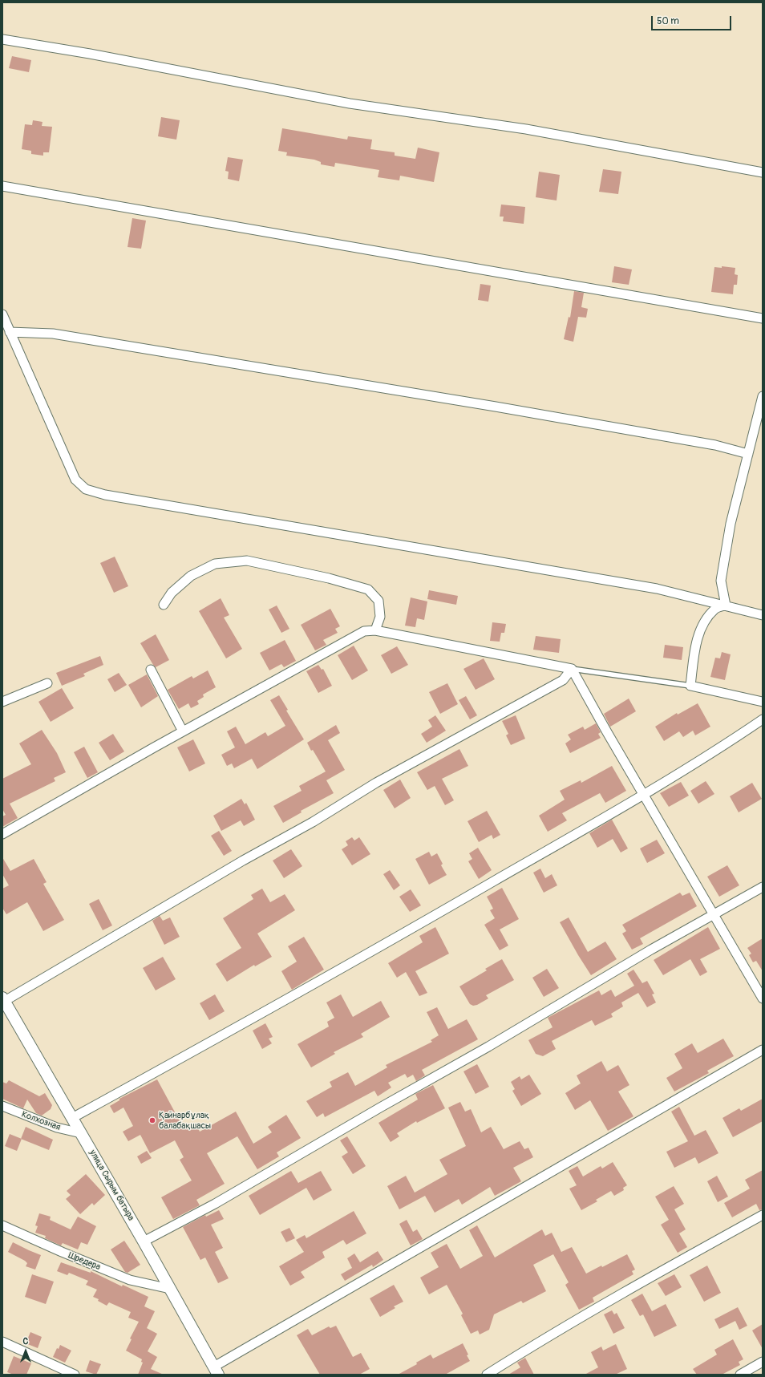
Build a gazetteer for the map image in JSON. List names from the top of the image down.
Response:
{
  "streets": {
    "street": ["Колхозная", "улица Сырым батыра", "Шредера"]
  },
  "crossings": [
    ["Колхозная", "улица Сырым батыра"],
    ["улица Сырым батыра", "Шредера"]
  ],
  "places": ["Қайнарбұлақ балабақшасы"],
  "scale_bar": "50 m",
  "north": "top"
}
